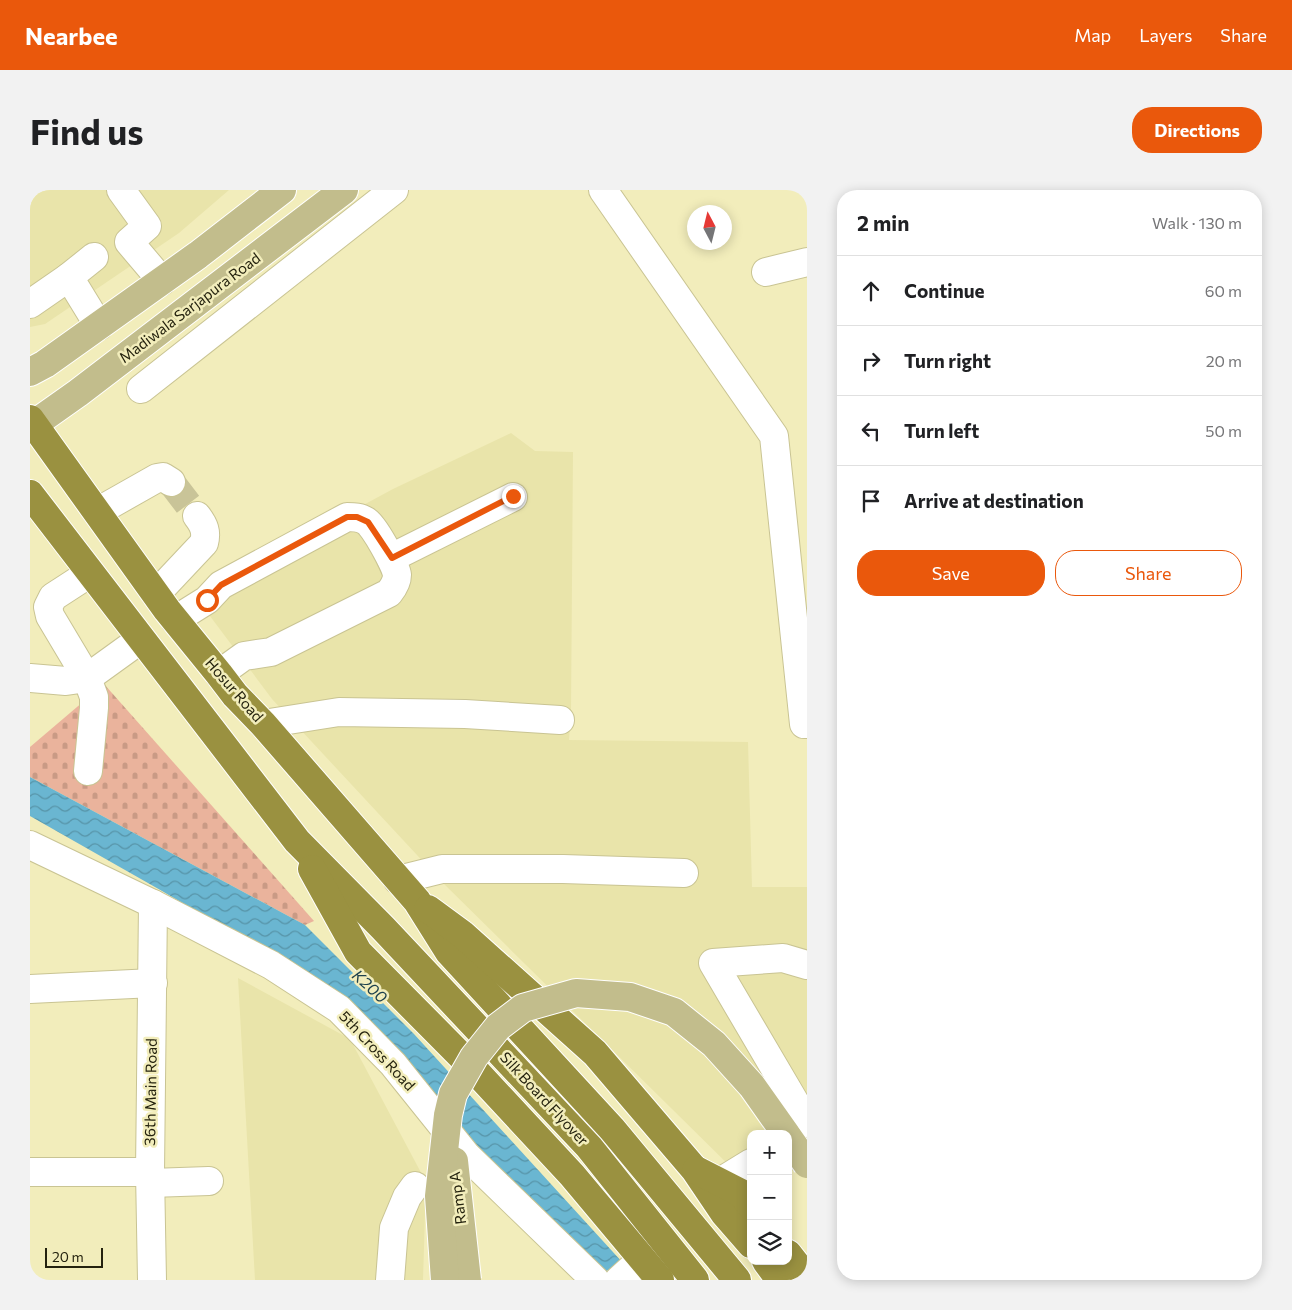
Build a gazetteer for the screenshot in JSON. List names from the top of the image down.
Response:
{
  "streets": {
    "highway": ["Hosur Road", "Silk Board Flyover"],
    "main road": ["Madiwala Sarjapura Road", "Ramp A"],
    "street": ["5th Cross Road", "36th Main Road"]
  },
  "crossings": [
    ["Madiwala Sarjapura Road", "Hosur Road"],
    ["Hosur Road", "Silk Board Flyover"],
    ["5th Cross Road", "36th Main Road"]
  ],
  "water": ["K200"],
  "scale_bar": "20 m",
  "north": "top",
  "page": {
    "header": "Nearbee",
    "nav": ["Map", "Layers", "Share"],
    "buttons": [
      "Directions",
      ["Save", "Share"]
    ],
    "title": "Find us",
    "heading": ["2 min", "Walk · 130 m"],
    "list": [
      ["Continue", "60 m"],
      ["Turn right", "20 m"],
      ["Turn left", "50 m"],
      "Arrive at destination"
    ],
    "map_buttons": ["+", "−"],
    "scale": "20 m"
  }
}
